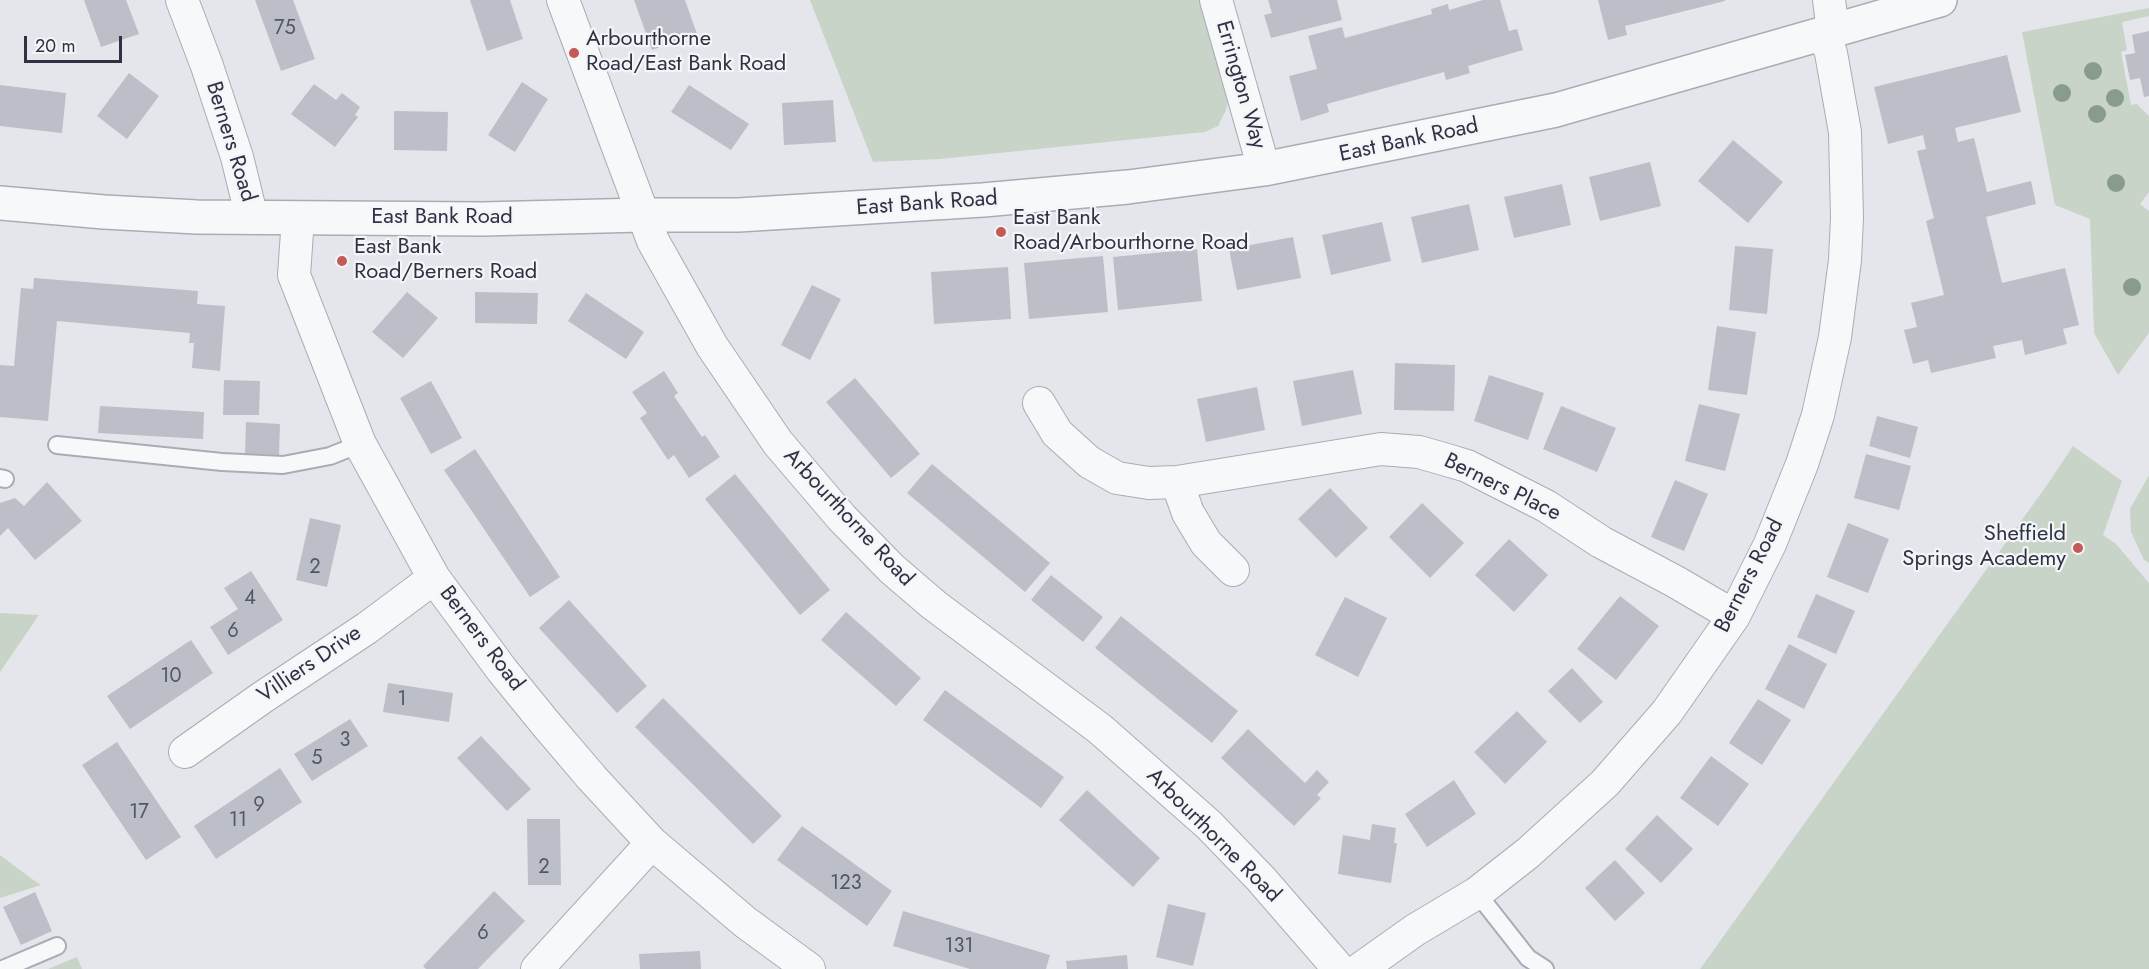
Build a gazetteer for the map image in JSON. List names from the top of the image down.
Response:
{
  "streets": {
    "street": [
      "Errington Way",
      "East Bank Road",
      "Berners Road",
      "Berners Place",
      "Arbourthorne Road",
      "Villiers Drive"
    ]
  },
  "crossings": [
    ["Errington Way", "East Bank Road"],
    ["East Bank Road", "Berners Road"],
    ["East Bank Road", "Arbourthorne Road"],
    ["Berners Road", "Berners Place"],
    ["Berners Road", "Villiers Drive"]
  ],
  "places": [
    "Arbourthorne Road/East Bank Road",
    "East Bank Road/Arbourthorne Road",
    "East Bank Road/Berners Road",
    "Sheffield Springs Academy"
  ],
  "house_numbers": [
    "75",
    "2",
    "4",
    "6",
    "10",
    "1",
    "3",
    "5",
    "9",
    "17",
    "11",
    "2",
    "123",
    "6",
    "131"
  ],
  "scale_bar": "20 m"
}
